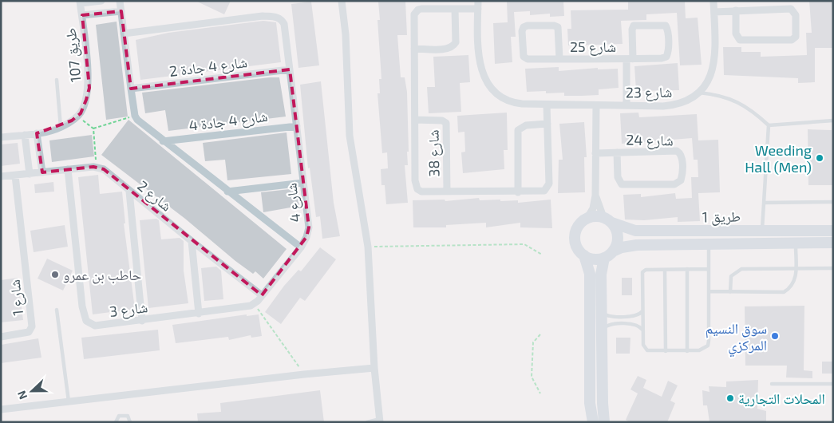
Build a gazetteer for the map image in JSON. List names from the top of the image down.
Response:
{
  "streets": {
    "street": [
      "شارع 25",
      "طريق 107",
      "شارع 4 جادة 2",
      "شارع 23",
      "شارع 4 جادة 4",
      "شارع 24",
      "شارع 38",
      "شارع 2",
      "شارع 4",
      "طريق 1",
      "شارع 1",
      "شارع 3"
    ]
  },
  "crossings": [
    ["شارع 25", "شارع 23"],
    ["شارع 4 جادة 2", "شارع 4"],
    ["شارع 23", "شارع 38"],
    ["شارع 4 جادة 4", "شارع 4"]
  ],
  "places": [
    "Weeding Hall (Men)",
    "حاطب بن عمرو",
    "سوق النسيم المركزي",
    "المحلات التجارية"
  ],
  "north": "left"
}
